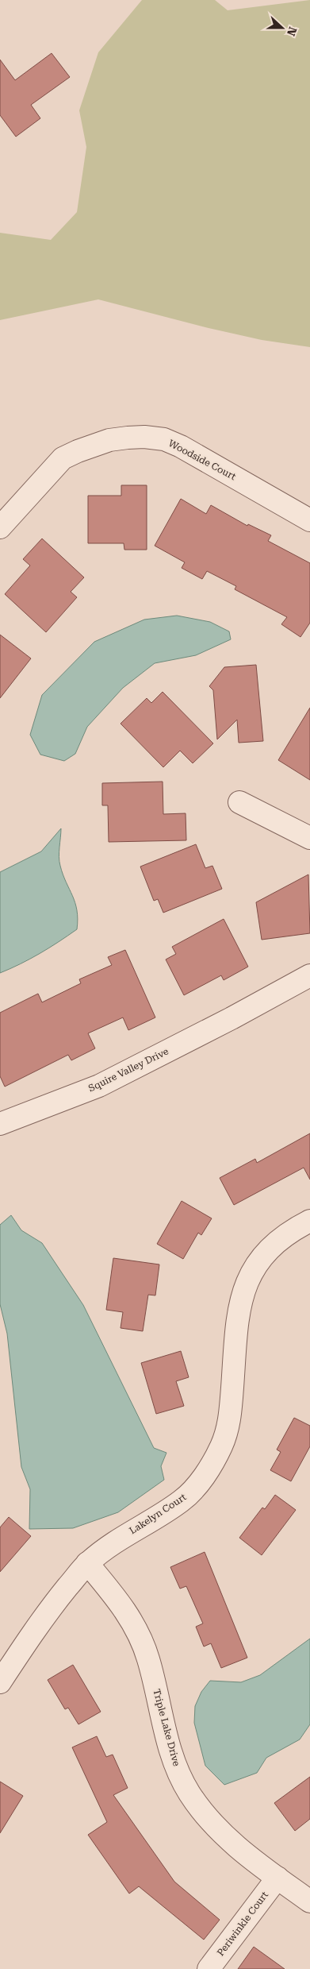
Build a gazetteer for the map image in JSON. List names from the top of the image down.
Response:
{
  "streets": {
    "street": [
      "Woodside Court",
      "Squire Valley Drive",
      "Lakelyn Court",
      "Triple Lake Drive",
      "Periwinkle Court"
    ]
  },
  "crossings": [
    ["Lakelyn Court", "Triple Lake Drive"],
    ["Triple Lake Drive", "Periwinkle Court"]
  ],
  "north": "right"
}
